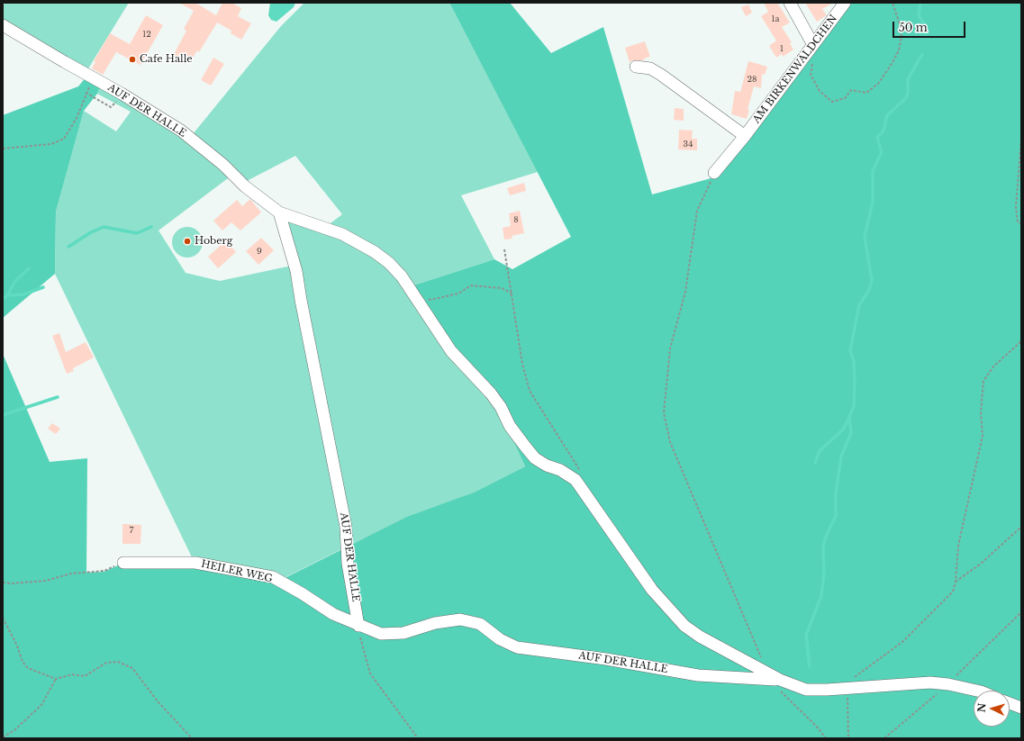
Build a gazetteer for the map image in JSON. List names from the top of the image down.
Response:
{
  "streets": {
    "street": ["AM BIRKENWÄLDCHEN", "AUF DER HALLE", "HEILER WEG"]
  },
  "crossings": [
    ["AUF DER HALLE", "HEILER WEG"]
  ],
  "places": ["Cafe Halle", "Hoberg"],
  "house_numbers": [
    "1a",
    "12",
    "1",
    "28",
    "34",
    "8",
    "9",
    "7"
  ],
  "scale_bar": "50 m",
  "north": "left"
}
